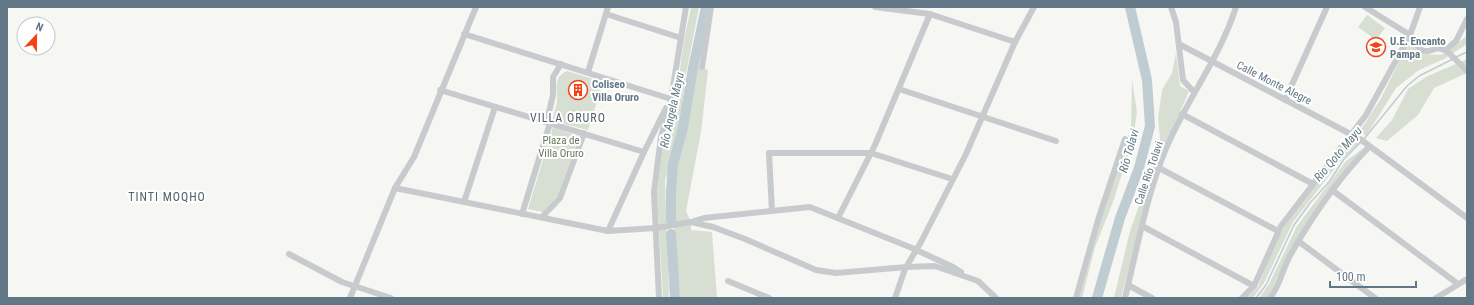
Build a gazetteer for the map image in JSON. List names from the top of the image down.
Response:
{
  "streets": {
    "street": ["Calle Monte Alegre", "Calle Río Tolavi"]
  },
  "crossings": [
    ["Calle Monte Alegre", "Calle Río Tolavi"]
  ],
  "districts": ["VILLA ORURO", "TINTI MOQHO"],
  "water": ["Río Angela Mayu", "Río Tolavi", "Rio Qoto Mayu"],
  "parks": ["Plaza de Villa Oruro"],
  "places": {
    "school or university": ["U.E. Encanto Pampa"],
    "building": ["Coliseo Villa Oruro"]
  },
  "scale_bar": "100 m",
  "north": "top"
}
